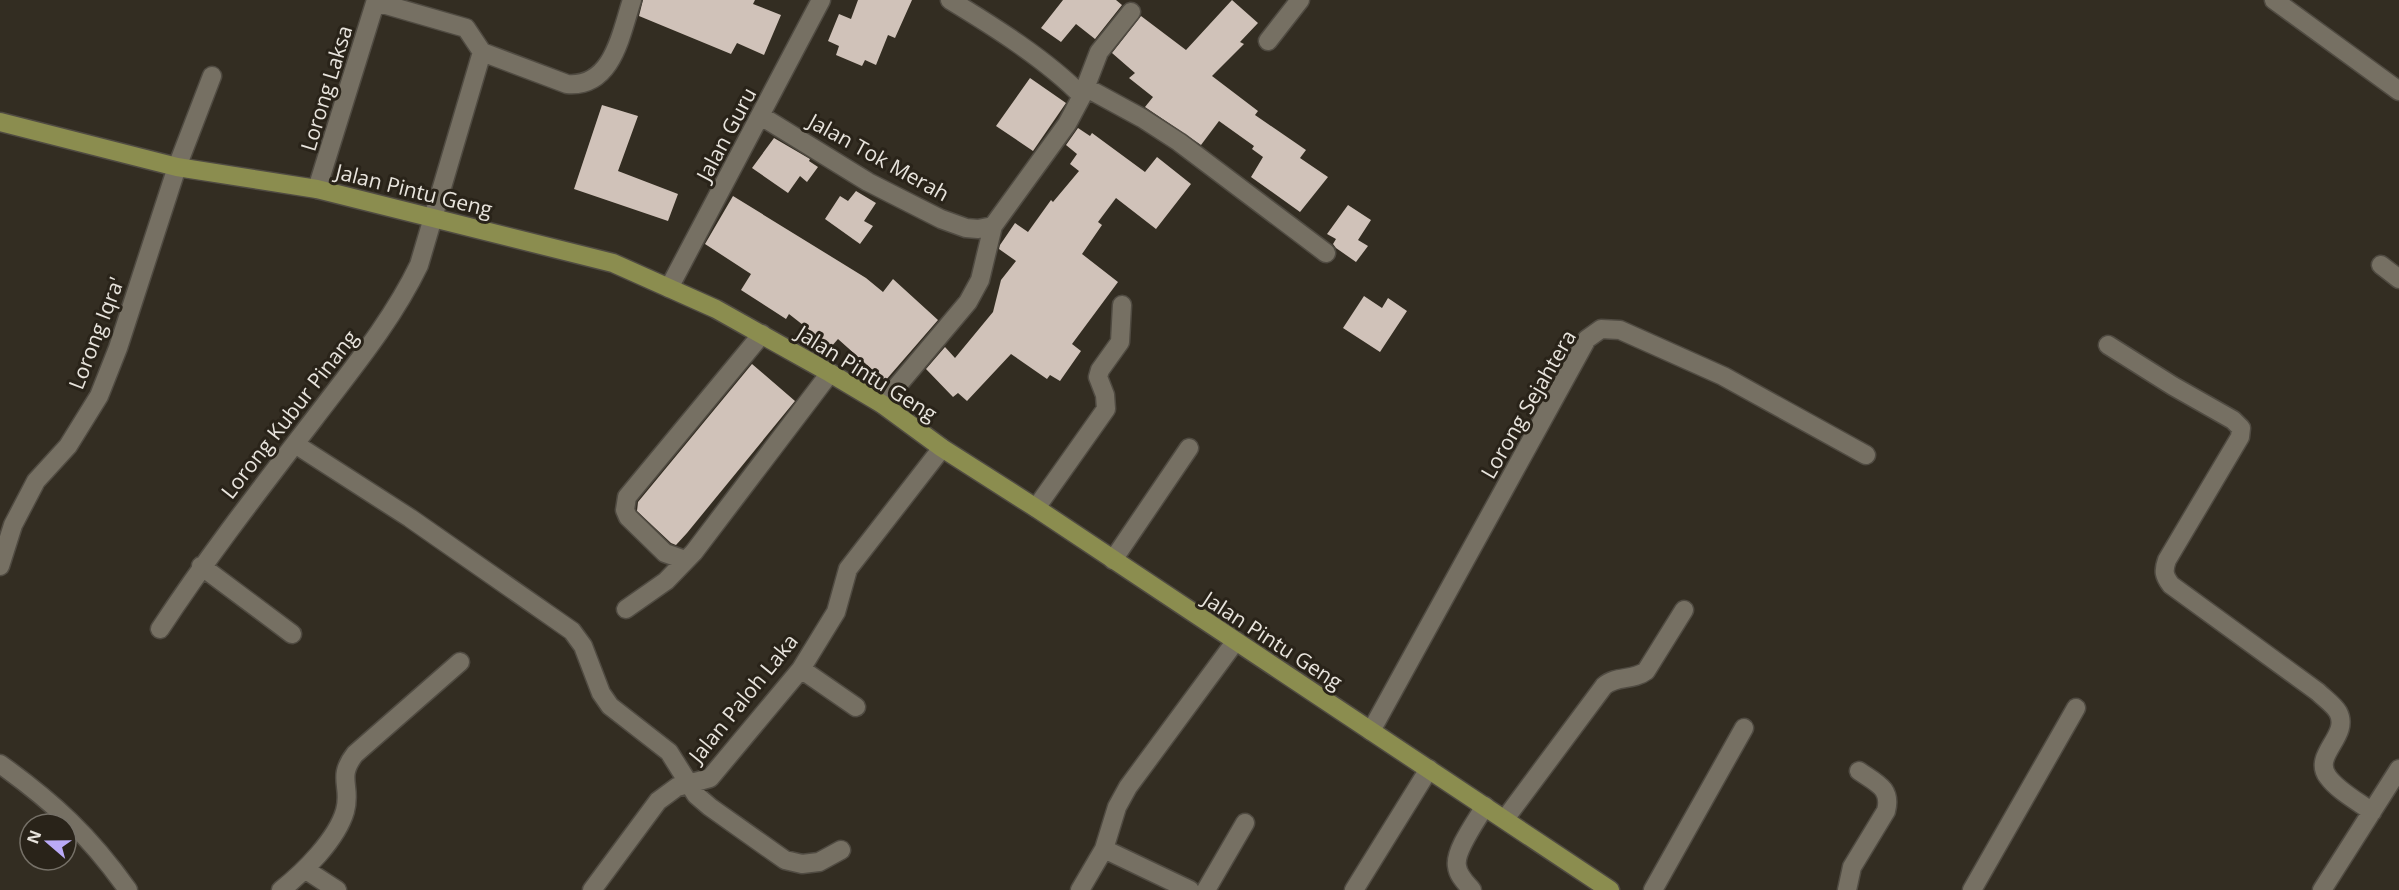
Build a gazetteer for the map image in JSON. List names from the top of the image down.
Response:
{
  "streets": {
    "main road": ["Jalan Pintu Geng"],
    "street": [
      "Lorong Laksa",
      "Jalan Guru",
      "Jalan Tok Merah",
      "Lorong Iqra'",
      "Lorong Sejahtera",
      "Lorong Kubur Pinang",
      "Jalan Paloh Laka"
    ]
  },
  "crossings": [
    ["Lorong Laksa", "Jalan Pintu Geng"],
    ["Jalan Guru", "Jalan Tok Merah"],
    ["Jalan Guru", "Jalan Pintu Geng"],
    ["Jalan Pintu Geng", "Lorong Iqra'"],
    ["Jalan Pintu Geng", "Lorong Sejahtera"],
    ["Jalan Pintu Geng", "Lorong Kubur Pinang"],
    ["Jalan Pintu Geng", "Jalan Paloh Laka"]
  ],
  "north": "left"
}
